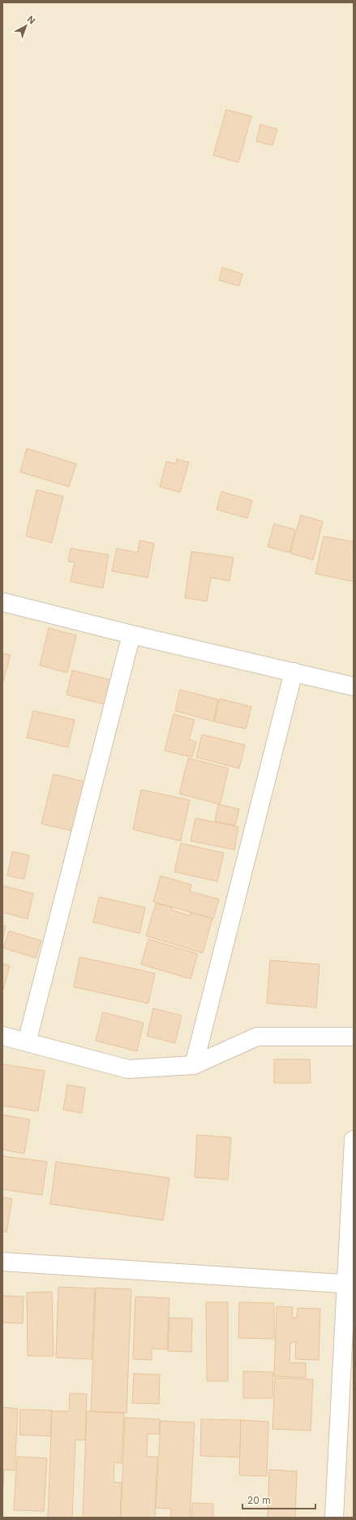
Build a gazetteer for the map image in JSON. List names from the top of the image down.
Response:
{
  "scale_bar": "20 m",
  "north": "top right"
}
